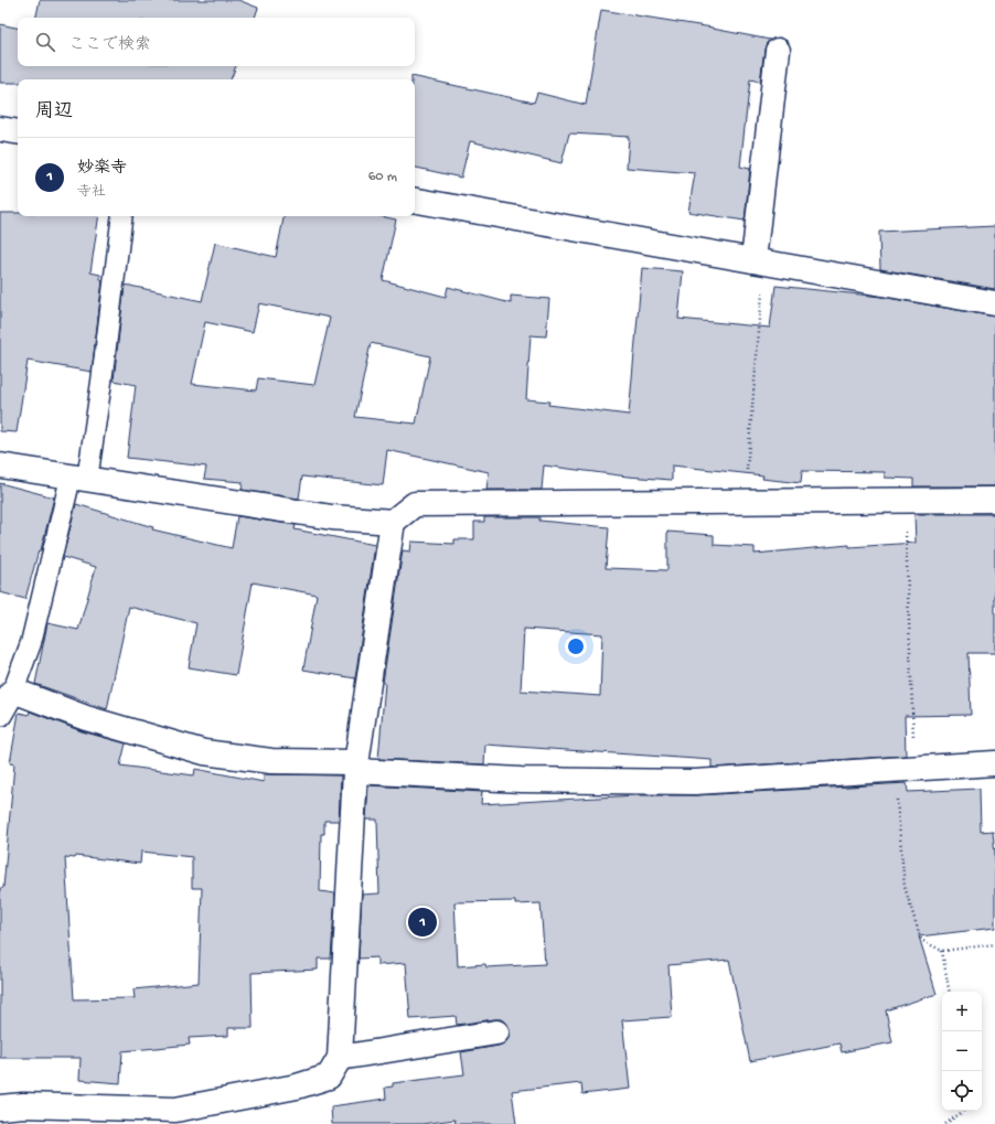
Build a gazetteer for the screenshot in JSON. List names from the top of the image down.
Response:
{
  "page": {
    "search": "ここで検索",
    "heading": "周辺",
    "list": [
      {
        "mark": "1",
        "name": "妙楽寺",
        "note": "寺社",
        "value": "60 m"
      }
    ],
    "pins": "1",
    "map_buttons": ["+", "−"]
  }
}
